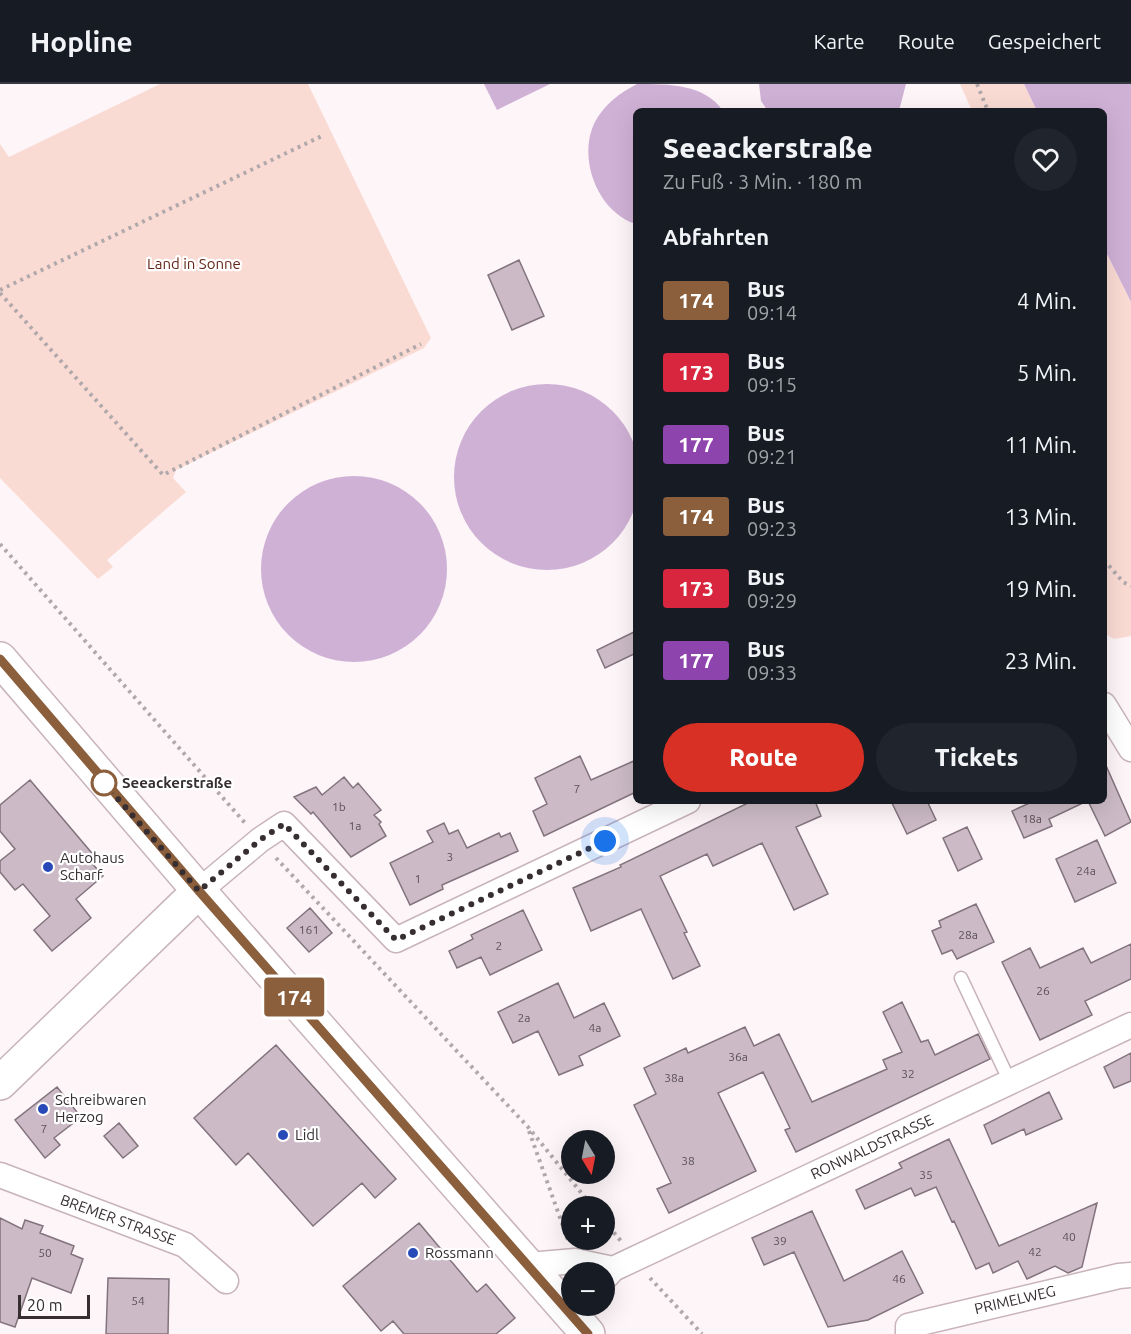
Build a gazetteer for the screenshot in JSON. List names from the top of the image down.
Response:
{
  "streets": {
    "street": ["RONWALDSTRASSE", "BREMER STRASSE", "PRIMELWEG"]
  },
  "parks": ["Land in Sonne"],
  "places": [
    "Seeackerstraße",
    "Autohaus Scharf",
    "Schreibwaren Herzog",
    "Lidl",
    "Rossmann"
  ],
  "lines": ["bus line 174"],
  "house_numbers": [
    "7",
    "1b",
    "18a",
    "1a",
    "3",
    "24a",
    "1",
    "161",
    "28a",
    "2",
    "26",
    "2a",
    "4a",
    "36a",
    "32",
    "38a",
    "7",
    "38",
    "35",
    "40",
    "39",
    "42",
    "50",
    "46",
    "54"
  ],
  "scale_bar": "20 m",
  "north": "bottom",
  "page": {
    "header": "Hopline",
    "nav": ["Karte", "Route", "Gespeichert"],
    "on_map": "174",
    "heading": [
      ["Seeackerstraße", "Zu Fuß · 3 Min. · 180 m"],
      "Abfahrten"
    ],
    "list": [
      {
        "mark": "174",
        "name": "Bus",
        "note": "09:14",
        "value": "4 Min."
      },
      {
        "mark": "173",
        "name": "Bus",
        "note": "09:15",
        "value": "5 Min."
      },
      {
        "mark": "177",
        "name": "Bus",
        "note": "09:21",
        "value": "11 Min."
      },
      {
        "mark": "174",
        "name": "Bus",
        "note": "09:23",
        "value": "13 Min."
      },
      {
        "mark": "173",
        "name": "Bus",
        "note": "09:29",
        "value": "19 Min."
      },
      {
        "mark": "177",
        "name": "Bus",
        "note": "09:33",
        "value": "23 Min."
      }
    ],
    "buttons": ["Route", "Tickets"],
    "map_buttons": ["+", "−"],
    "scale": "20 m"
  }
}
